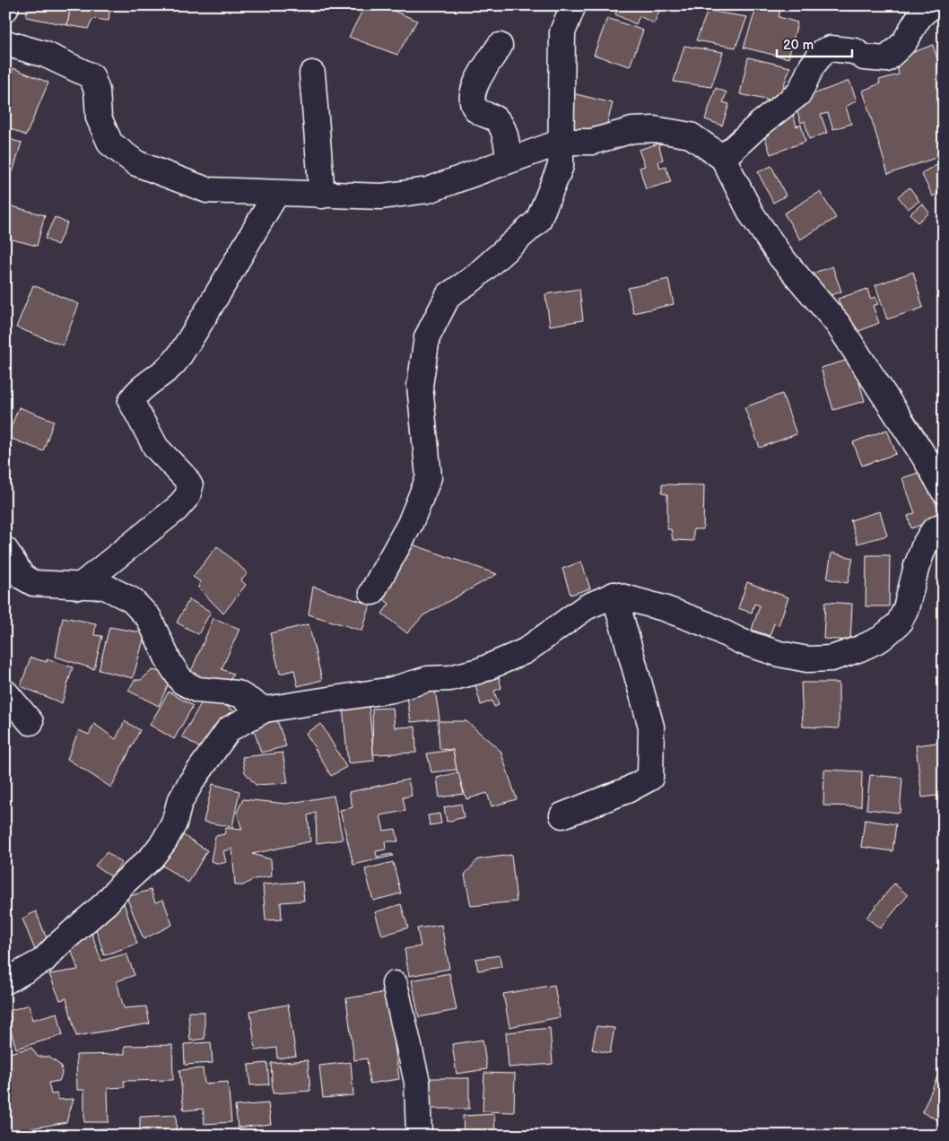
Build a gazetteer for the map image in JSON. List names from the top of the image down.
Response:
{
  "scale_bar": "20 m"
}
